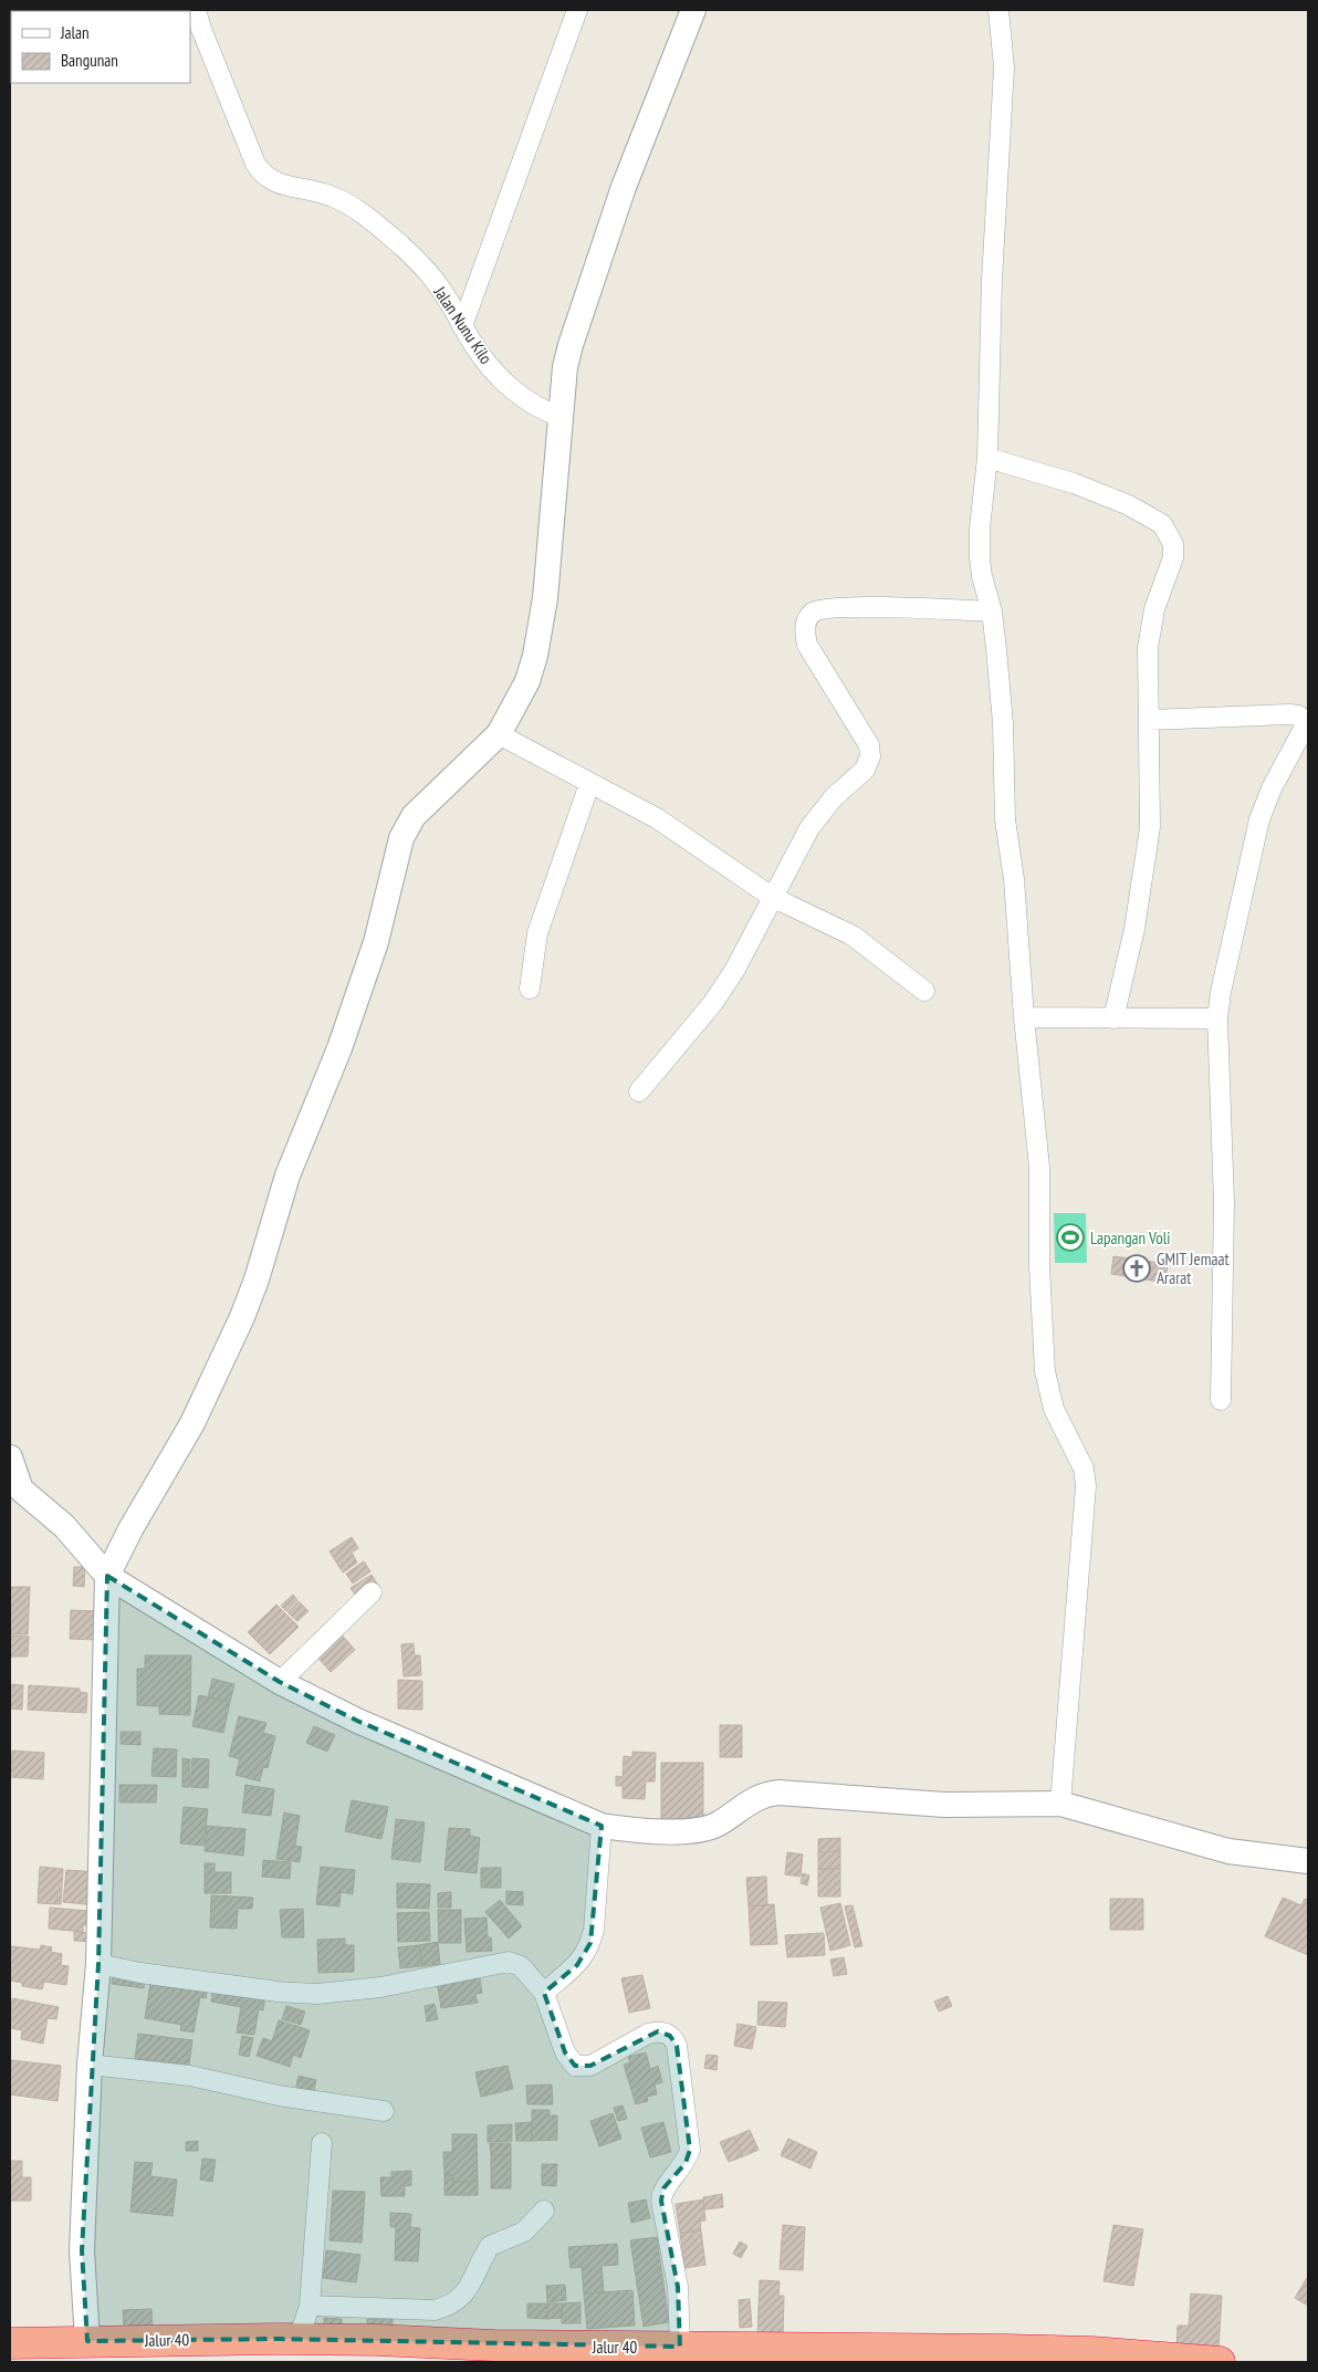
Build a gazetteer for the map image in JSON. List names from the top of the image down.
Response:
{
  "streets": {
    "highway": ["Jalur 40"],
    "street": ["Jalan Nunu Kilo"]
  },
  "places": {
    "sports": ["Lapangan Voli"],
    "church": ["GMIT Jemaat Ararat"]
  },
  "legend": ["Jalan", "Bangunan"]
}
